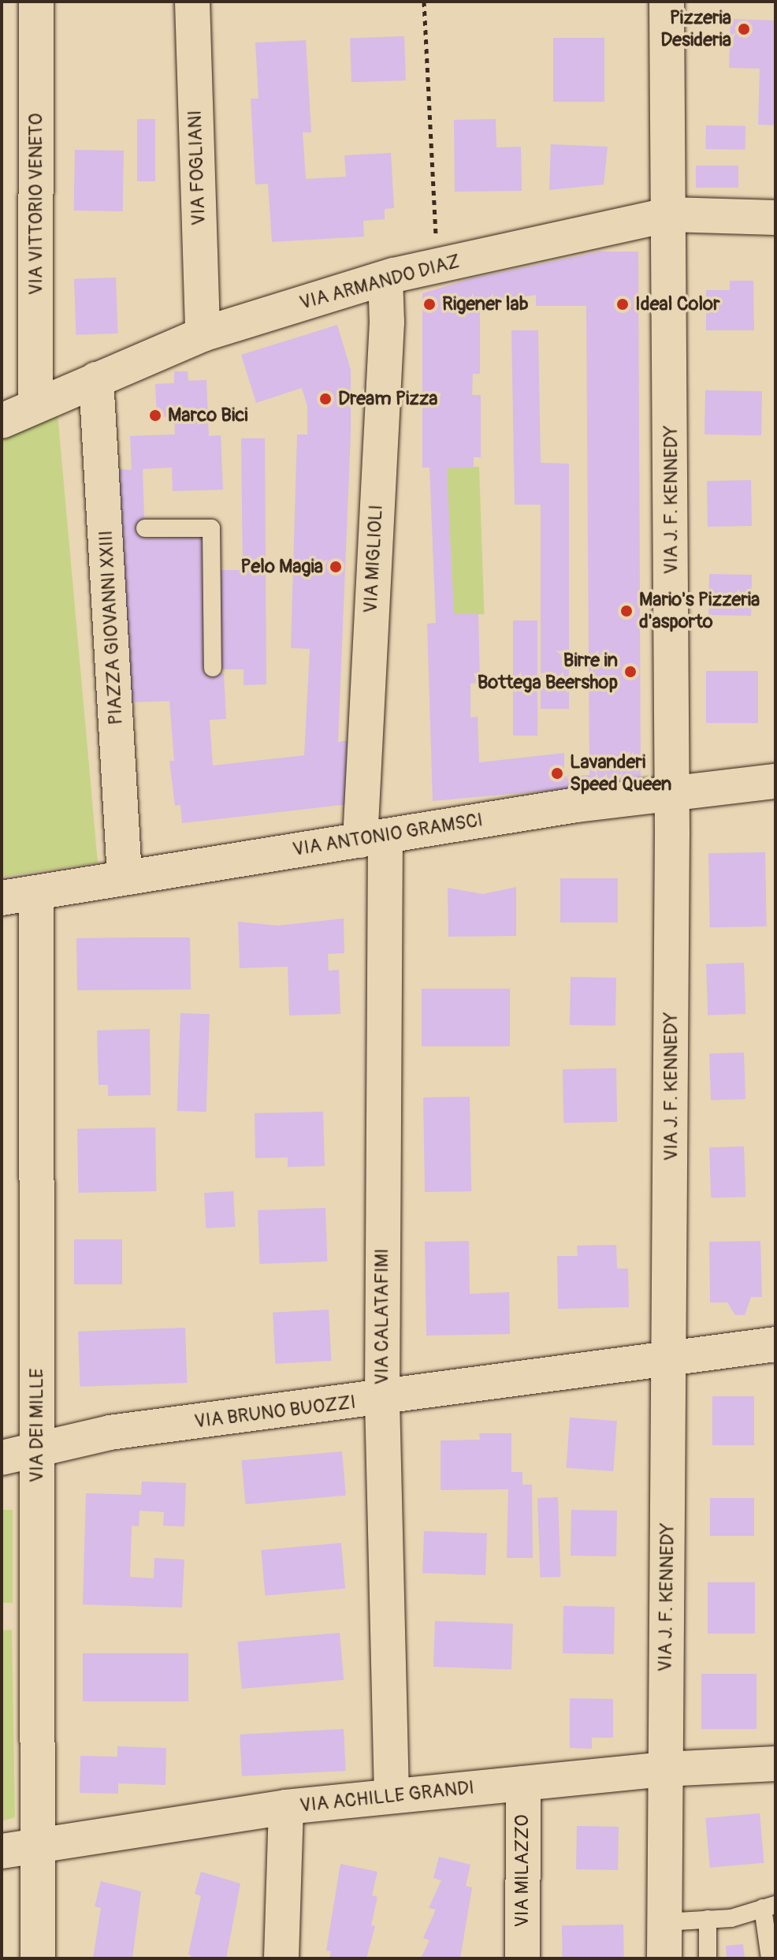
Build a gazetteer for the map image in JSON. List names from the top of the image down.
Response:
{
  "streets": {
    "street": [
      "VIA FOGLIANI",
      "VIA VITTORIO VENETO",
      "VIA ARMANDO DIAZ",
      "VIA J. F. KENNEDY",
      "VIA MIGLIOLI",
      "PIAZZA GIOVANNI XXIII",
      "VIA ANTONIO GRAMSCI",
      "VIA CALATAFIMI",
      "VIA BRUNO BUOZZI",
      "VIA DEI MILLE",
      "VIA ACHILLE GRANDI",
      "VIA MILAZZO"
    ]
  },
  "crossings": [
    ["VIA FOGLIANI", "VIA ARMANDO DIAZ"],
    ["VIA VITTORIO VENETO", "VIA ARMANDO DIAZ"],
    ["VIA ARMANDO DIAZ", "VIA J. F. KENNEDY"],
    ["VIA ARMANDO DIAZ", "VIA MIGLIOLI"],
    ["VIA ARMANDO DIAZ", "PIAZZA GIOVANNI XXIII"],
    ["VIA J. F. KENNEDY", "VIA ANTONIO GRAMSCI"],
    ["VIA J. F. KENNEDY", "VIA BRUNO BUOZZI"],
    ["VIA J. F. KENNEDY", "VIA ACHILLE GRANDI"],
    ["VIA MIGLIOLI", "VIA ANTONIO GRAMSCI"],
    ["VIA MIGLIOLI", "VIA CALATAFIMI"],
    ["PIAZZA GIOVANNI XXIII", "VIA ANTONIO GRAMSCI"],
    ["VIA ANTONIO GRAMSCI", "VIA CALATAFIMI"],
    ["VIA ANTONIO GRAMSCI", "VIA DEI MILLE"],
    ["VIA CALATAFIMI", "VIA BRUNO BUOZZI"],
    ["VIA CALATAFIMI", "VIA ACHILLE GRANDI"],
    ["VIA BRUNO BUOZZI", "VIA DEI MILLE"],
    ["VIA DEI MILLE", "VIA ACHILLE GRANDI"],
    ["VIA ACHILLE GRANDI", "VIA MILAZZO"]
  ],
  "places": [
    "Pizzeria Desideria",
    "Rigener lab",
    "Ideal Color",
    "Dream Pizza",
    "Marco Bici",
    "Pelo Magia",
    "Mario's Pizzeria d'asporto",
    "Birre in Bottega Beershop",
    "Lavanderi Speed Queen"
  ]
}
